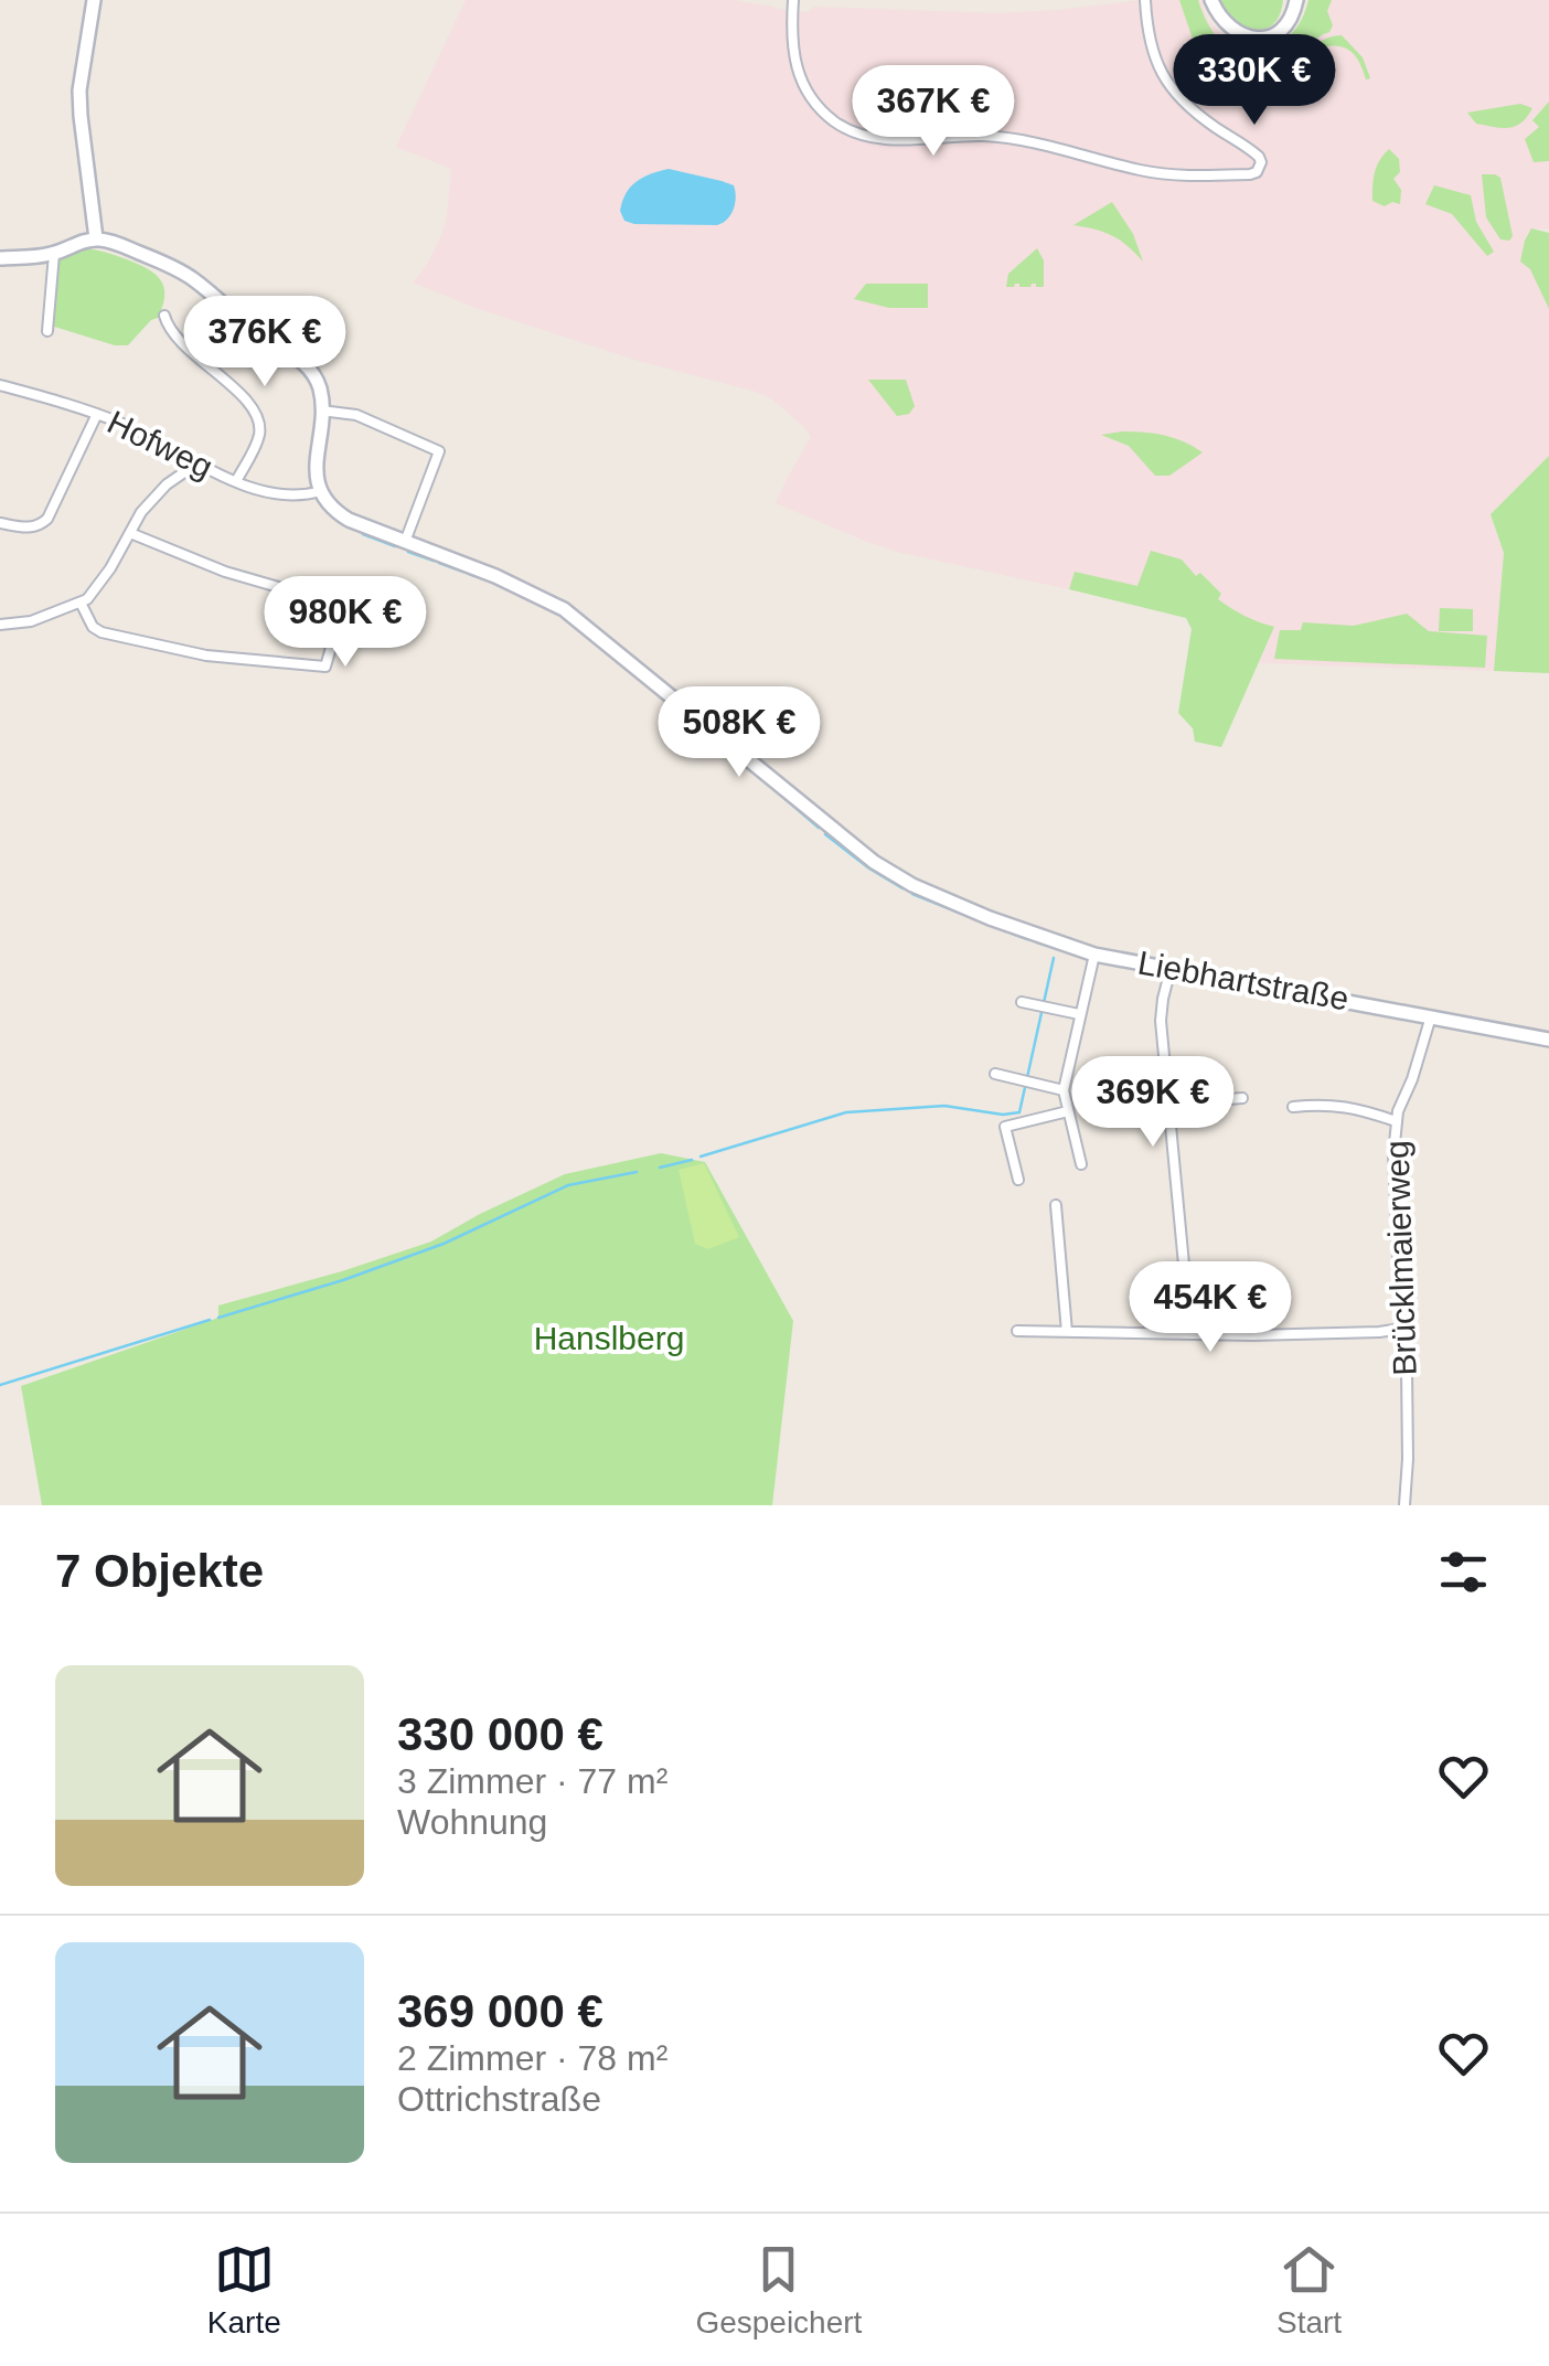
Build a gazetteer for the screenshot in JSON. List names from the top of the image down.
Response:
{
  "streets": {
    "street": ["Hofweg", "Liebhartstraße", "Brücklmaierweg"]
  },
  "crossings": [
    ["Hofweg", "Liebhartstraße"],
    ["Liebhartstraße", "Brücklmaierweg"]
  ],
  "parks": ["Hanslberg"],
  "page": {
    "price": [
      "330K €",
      "367K €",
      "376K €",
      "980K €",
      "508K €",
      "369K €",
      "454K €"
    ],
    "heading": "7 Objekte",
    "list": [
      {
        "name": "330 000 €",
        "note": "3 Zimmer · 77 m² · Wohnung"
      },
      {
        "name": "369 000 €",
        "note": "2 Zimmer · 78 m² · Ottrichstraße"
      }
    ],
    "tabs": ["Karte", "Gespeichert", "Start"]
  }
}
